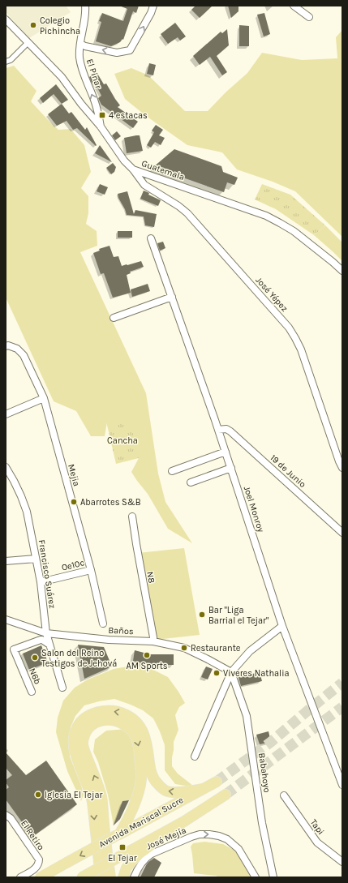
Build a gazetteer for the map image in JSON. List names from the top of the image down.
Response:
{
  "streets": {
    "main road": ["Avenida Mariscal Sucre"],
    "street": [
      "El Pinar",
      "Guatemala",
      "José Yépez",
      "19 de Junio",
      "Mejia",
      "Joel Monroy",
      "Oe10c",
      "Francisco Suárez",
      "N8",
      "Baños",
      "N6b",
      "Babahoyo",
      "Tapi",
      "El Retiro",
      "José Mejía"
    ]
  },
  "crossings": [
    ["El Pinar", "Guatemala"],
    ["Guatemala", "José Yépez"],
    ["19 de Junio", "Joel Monroy"],
    ["Mejia", "Oe10c"],
    ["Oe10c", "Francisco Suárez"],
    ["Francisco Suárez", "Baños"],
    ["Francisco Suárez", "N6b"],
    ["N8", "Baños"],
    ["Baños", "Babahoyo"]
  ],
  "one_way": ["El Pinar"],
  "parks": ["Cancha"],
  "places": {
    "other": [
      "Colegio Pichincha",
      "Abarrotes S&B",
      "Bar \"Liga Barrial el Tejar\"",
      "Restaurante",
      "AM Sports",
      "Salon del Reino Testigos de Jehová",
      "Viveres Nathalia",
      "Iglesia El Tejar"
    ],
    "transit": ["4 estacas", "El Tejar"]
  }
}
